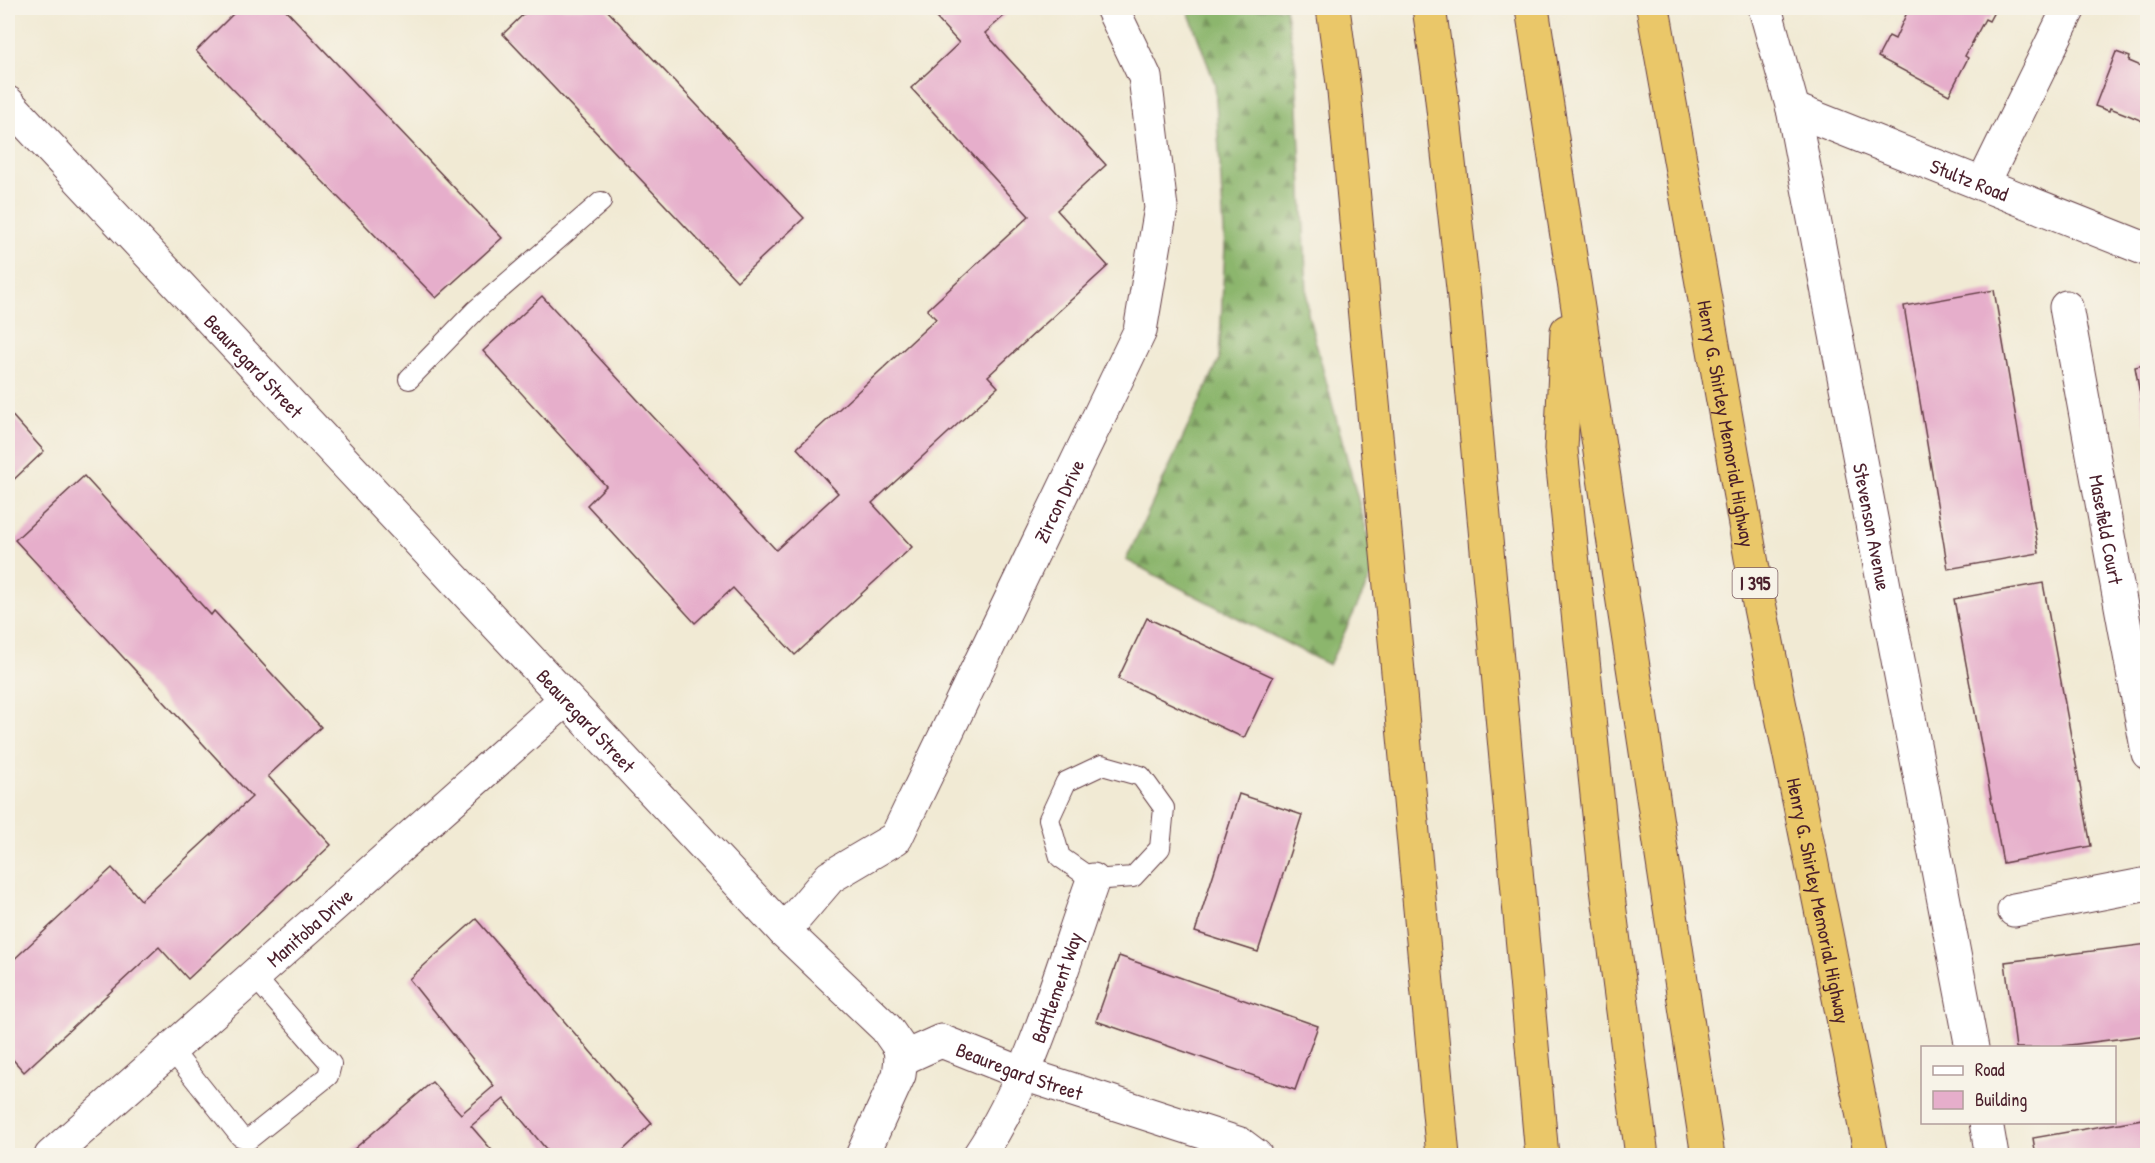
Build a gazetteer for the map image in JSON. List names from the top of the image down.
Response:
{
  "streets": {
    "highway": ["Henry G. Shirley Memorial Highway", "I 395"],
    "street": [
      "Stultz Road",
      "Beauregard Street",
      "Zircon Drive",
      "Stevenson Avenue",
      "Masefield Court",
      "Manitoba Drive",
      "Battlement Way"
    ]
  },
  "crossings": [
    ["Stultz Road", "Stevenson Avenue"],
    ["Beauregard Street", "Zircon Drive"],
    ["Beauregard Street", "Manitoba Drive"],
    ["Beauregard Street", "Battlement Way"]
  ],
  "legend": ["Road", "Building"]
}
